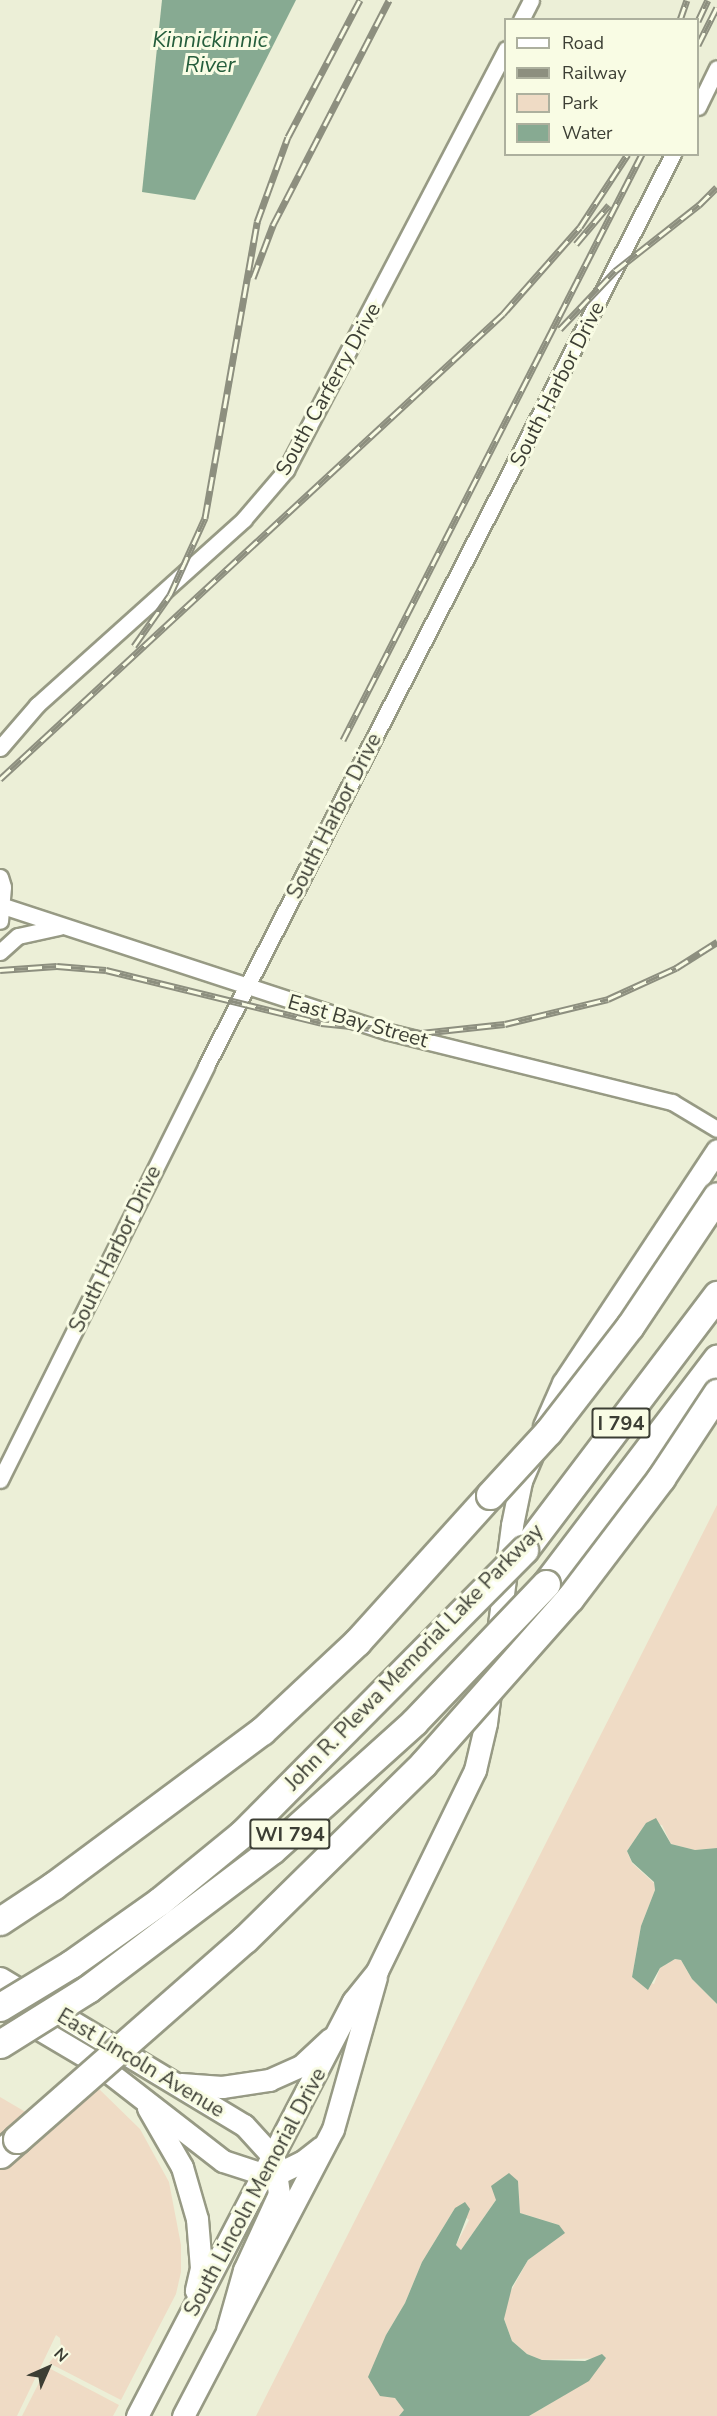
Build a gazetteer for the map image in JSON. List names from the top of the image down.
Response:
{
  "streets": {
    "highway": ["I 794", "John R. Plewa Memorial Lake Parkway", "WI 794"],
    "street": [
      "South Harbor Drive",
      "South Carferry Drive",
      "East Bay Street",
      "East Lincoln Avenue",
      "South Lincoln Memorial Drive"
    ]
  },
  "crossings": [
    ["South Harbor Drive", "East Bay Street"],
    ["John R. Plewa Memorial Lake Parkway", "East Lincoln Avenue"],
    ["East Lincoln Avenue", "South Lincoln Memorial Drive"]
  ],
  "water": ["Kinnickinnic River"],
  "legend": [
    "Road",
    "Railway",
    "Park",
    "Water"
  ],
  "north": "top right"
}
